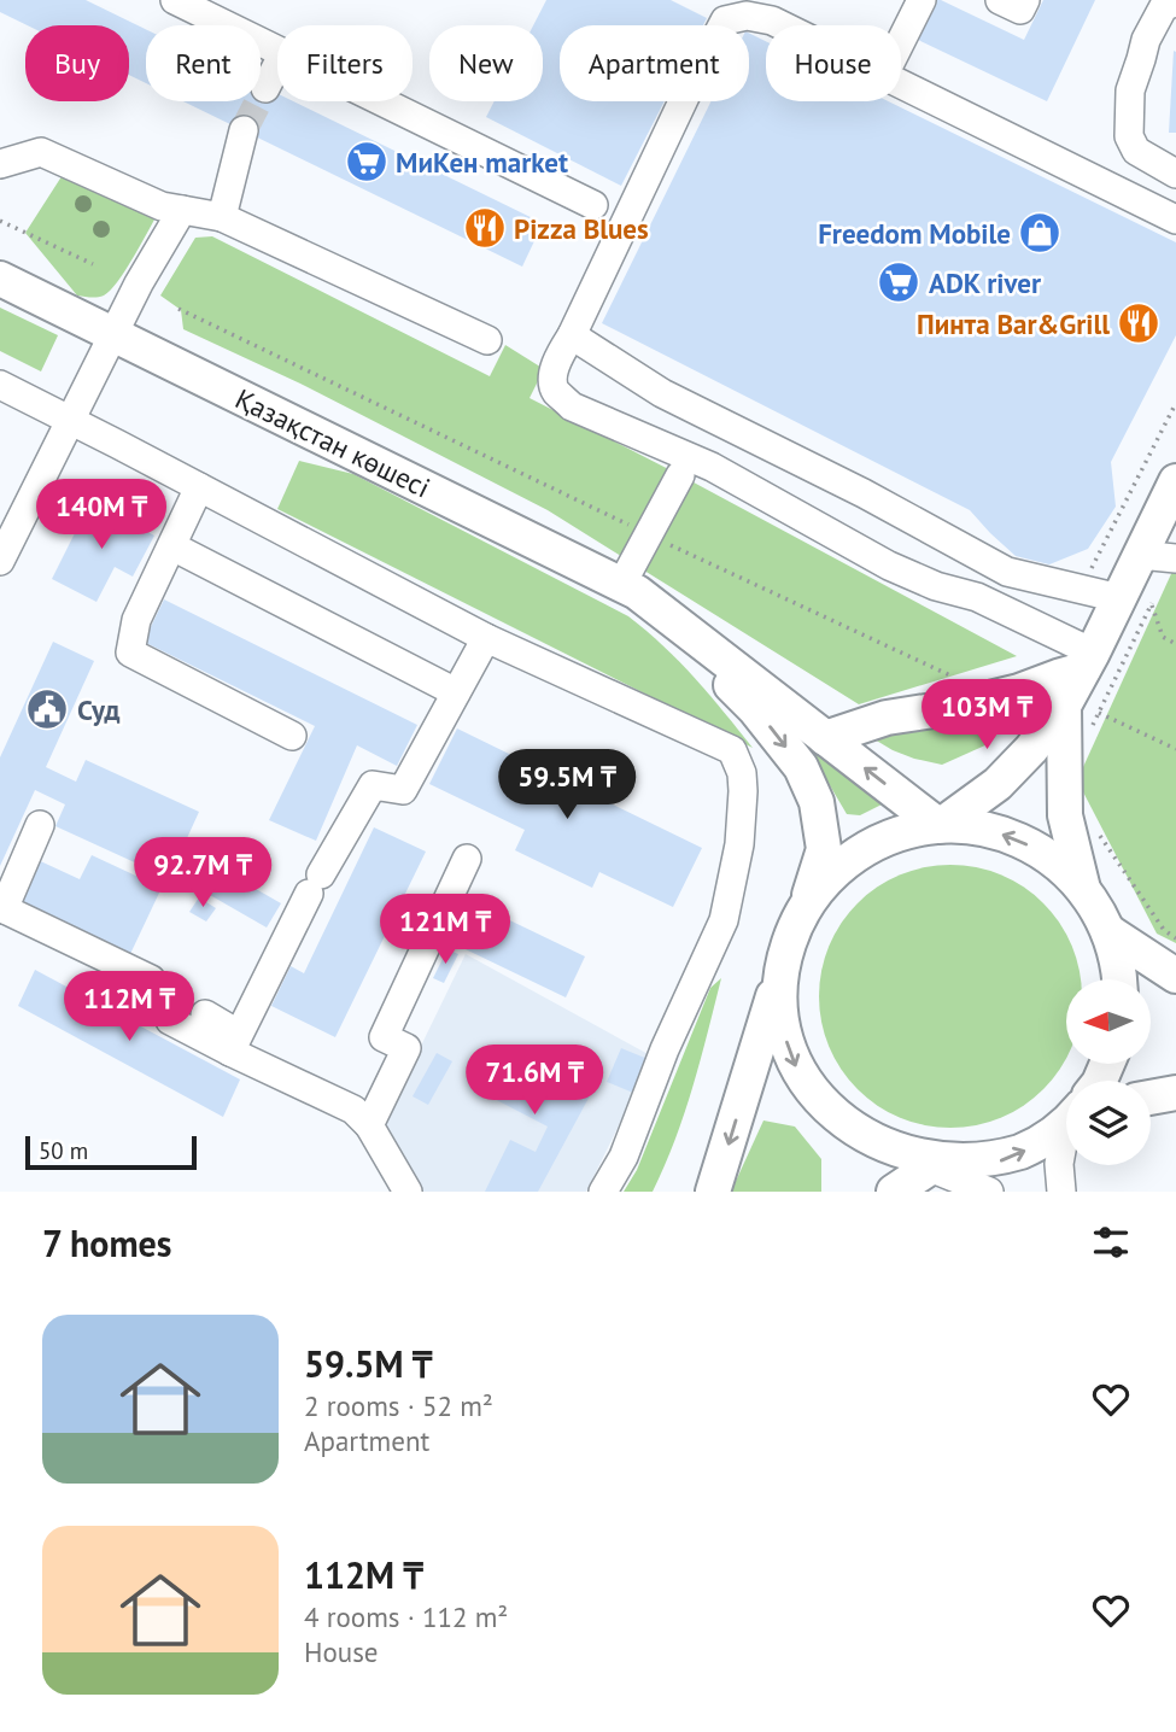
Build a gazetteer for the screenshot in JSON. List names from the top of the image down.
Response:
{
  "streets": {
    "main road": ["Қазақстан көшесі"]
  },
  "places": {
    "supermarket": ["МиКен market", "ADK river"],
    "restaurant": ["Pizza Blues", "Пинта Bar&Grill"],
    "shop": ["Freedom Mobile"],
    "public building": ["Суд"]
  },
  "scale_bar": "50 m",
  "north": "left",
  "page": {
    "chip": [
      "Buy",
      "Rent",
      "Filters",
      "New",
      "Apartment",
      "House"
    ],
    "price": [
      "140M ₸",
      "103M ₸",
      "59.5M ₸",
      "92.7M ₸",
      "121M ₸",
      "112M ₸",
      "71.6M ₸"
    ],
    "scale": "50 m",
    "heading": "7 homes",
    "list": [
      {
        "name": "59.5M ₸",
        "note": "2 rooms · 52 m² · Apartment"
      },
      {
        "name": "112M ₸",
        "note": "4 rooms · 112 m² · House"
      }
    ]
  }
}
